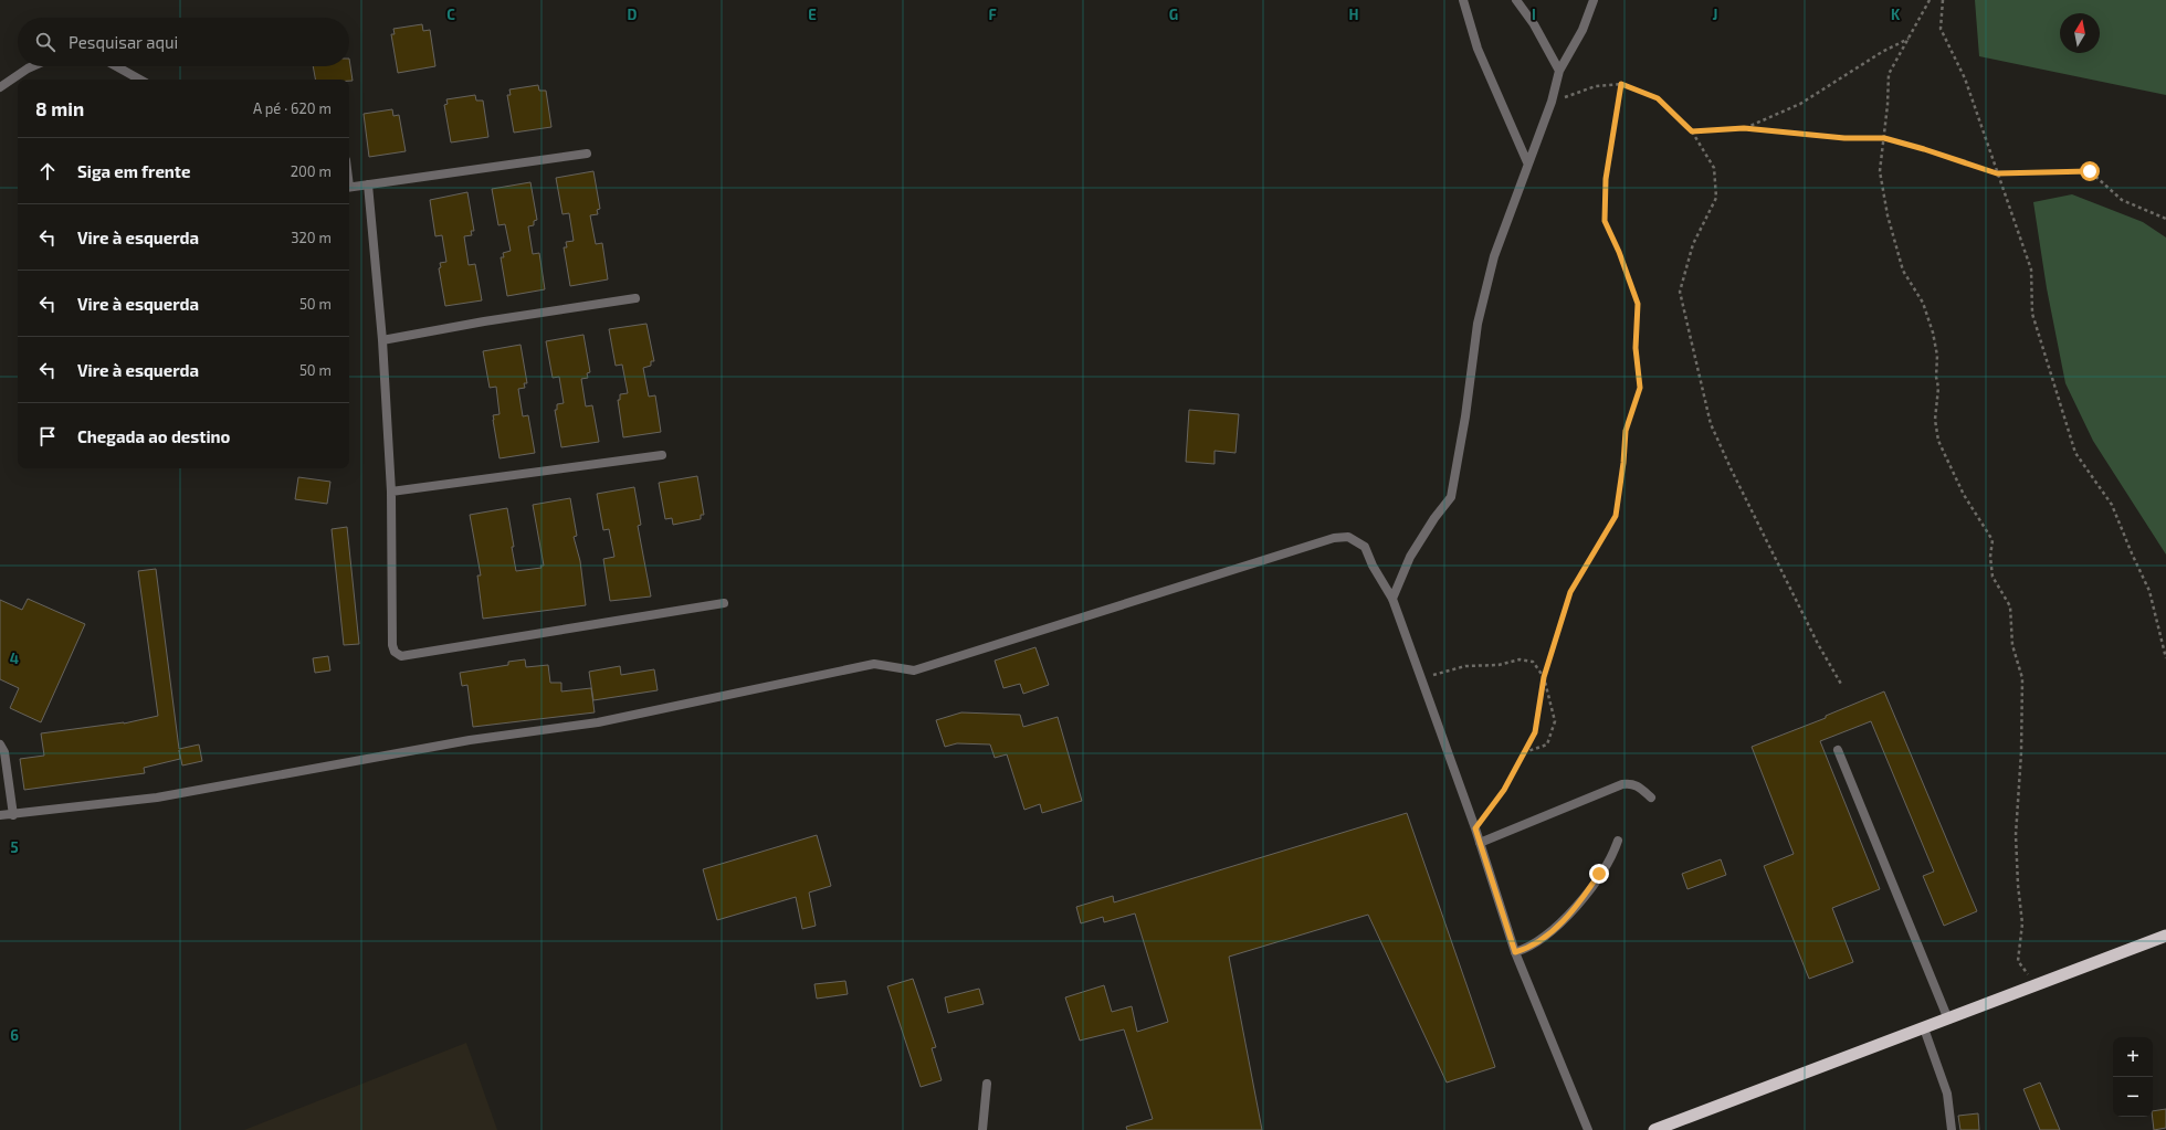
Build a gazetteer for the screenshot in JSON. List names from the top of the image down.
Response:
{
  "north": "top",
  "page": {
    "search": "Pesquisar aqui",
    "heading": ["8 min", "A pé · 620 m"],
    "list": [
      ["Siga em frente", "200 m"],
      ["Vire à esquerda", "320 m"],
      ["Vire à esquerda", "50 m"],
      ["Vire à esquerda", "50 m"],
      "Chegada ao destino"
    ],
    "map_buttons": ["+", "−"]
  },
  "grid": {
    "columns": [
      "C",
      "D",
      "E",
      "F",
      "G",
      "H",
      "I",
      "J",
      "K"
    ],
    "rows": ["4", "5", "6"]
  }
}
